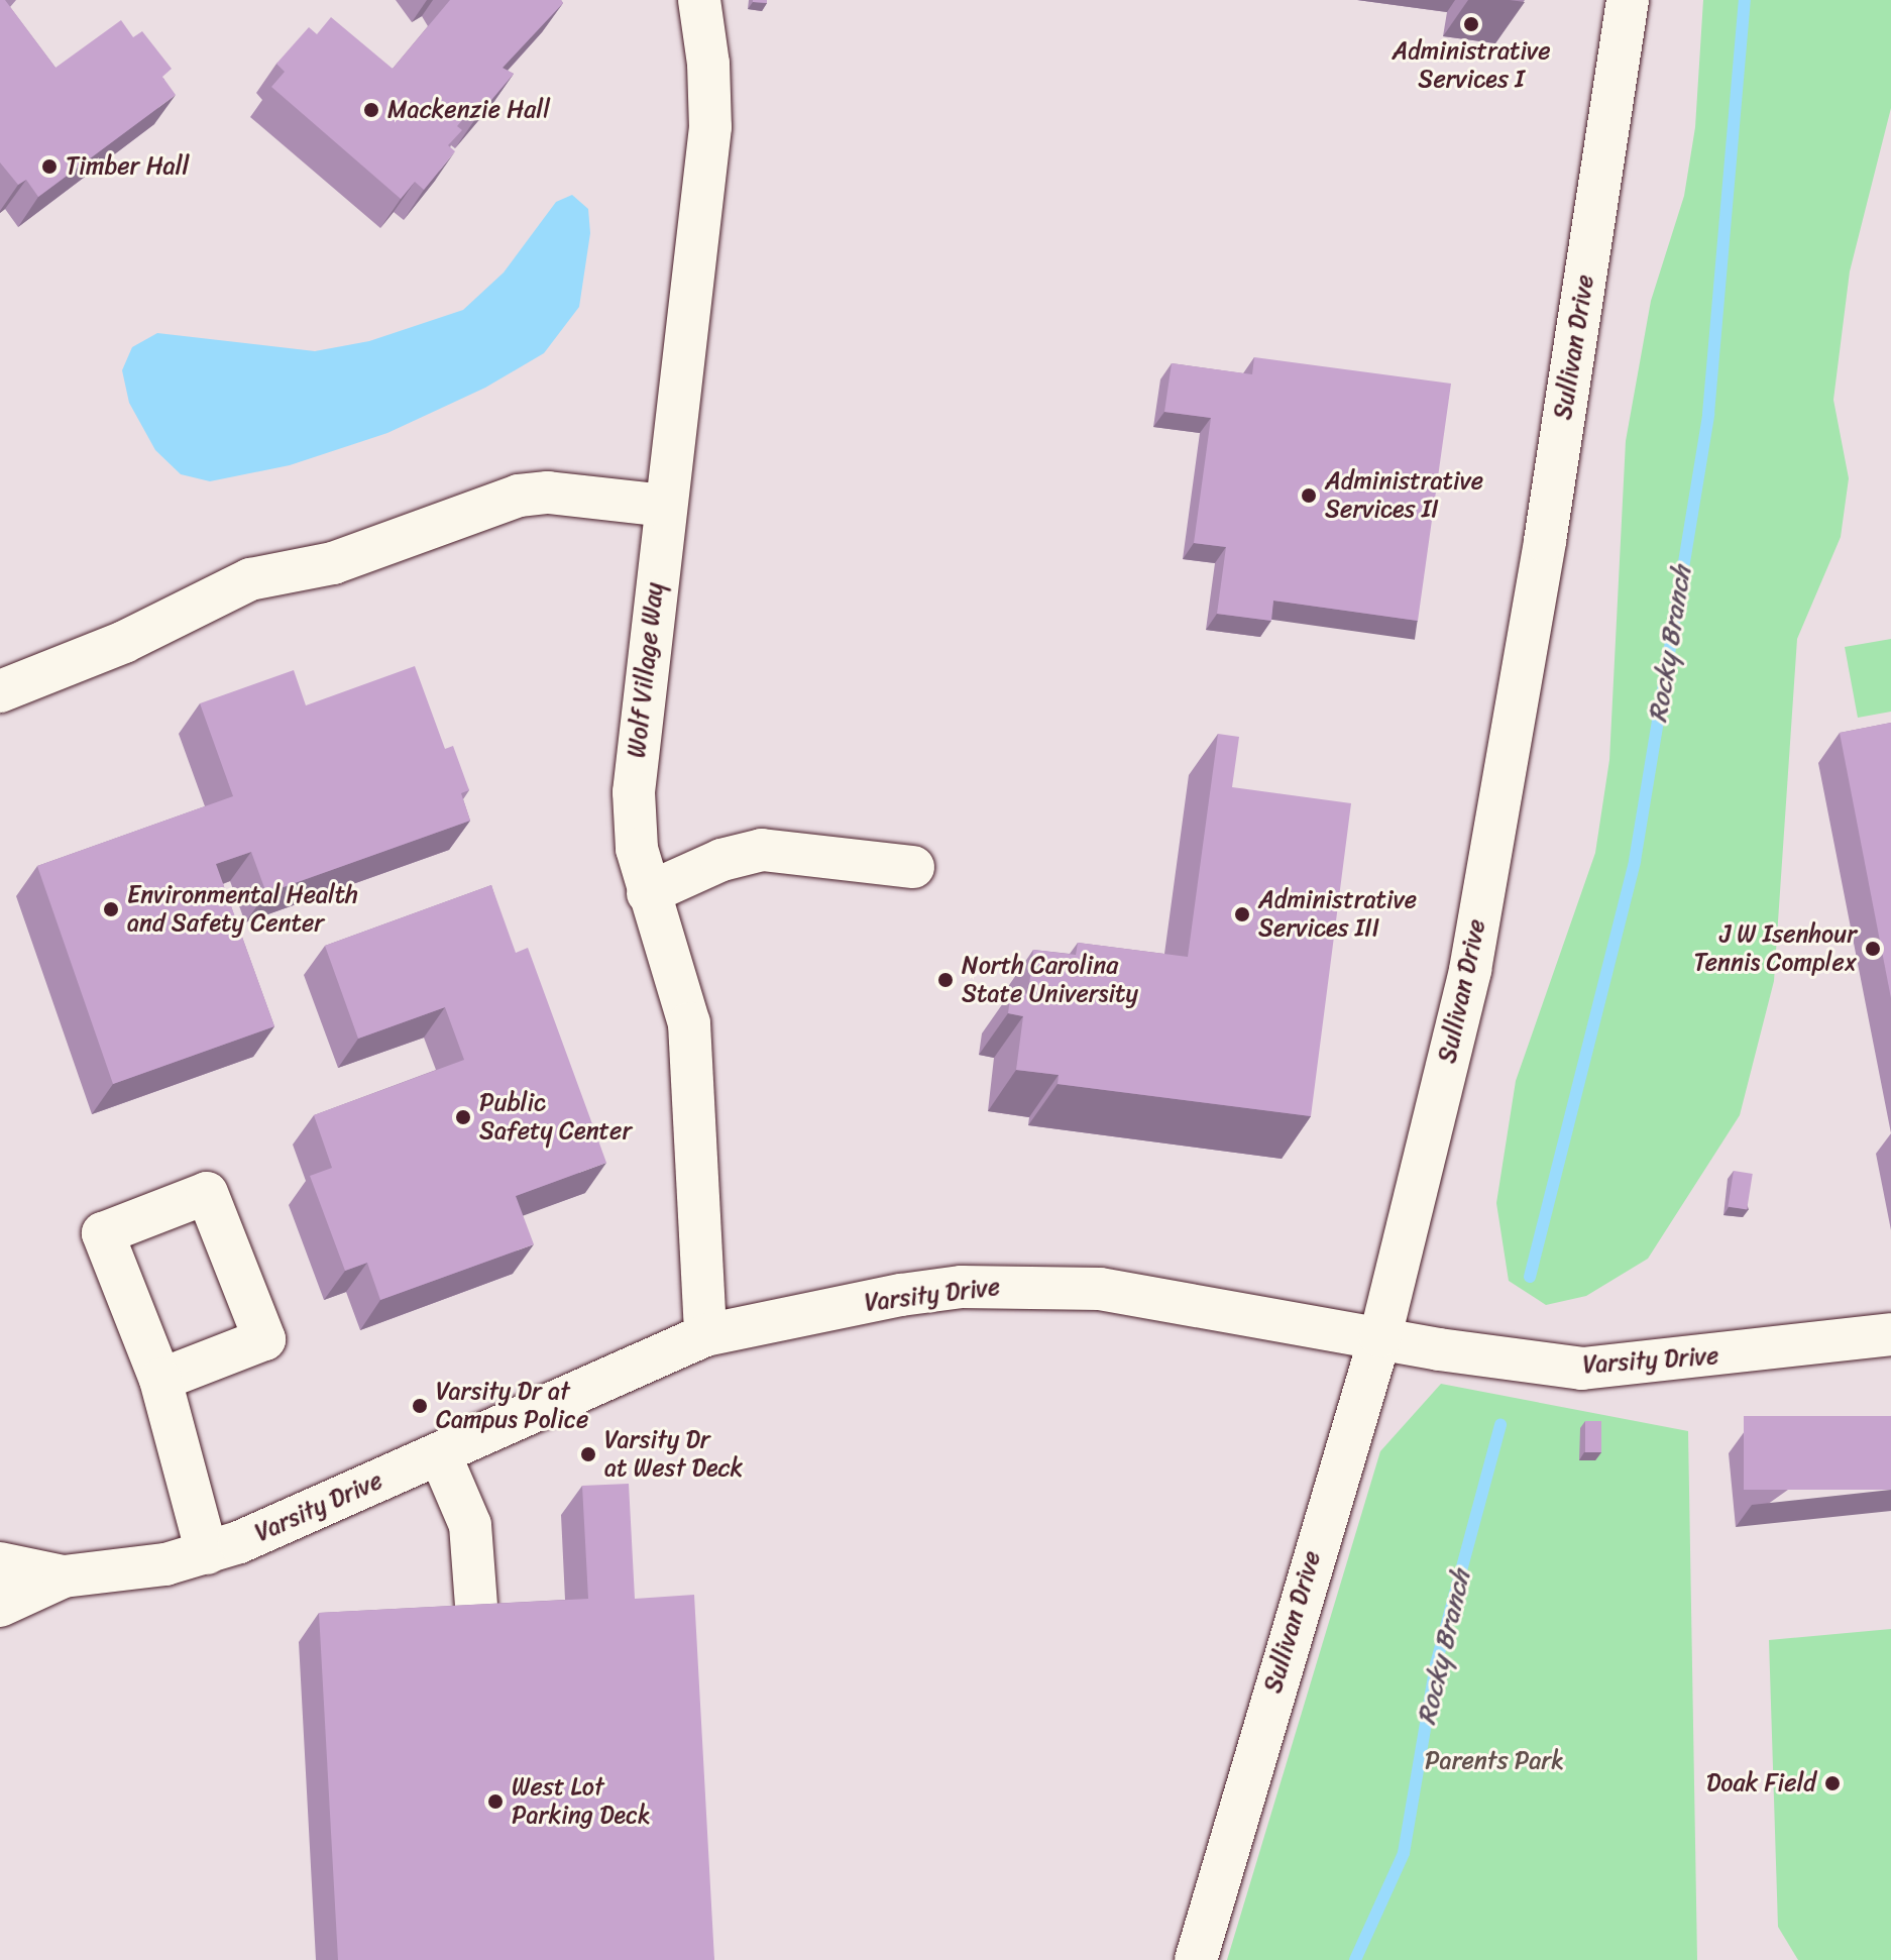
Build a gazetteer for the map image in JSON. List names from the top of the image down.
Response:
{
  "streets": {
    "street": ["Sullivan Drive", "Wolf Village Way", "Varsity Drive"]
  },
  "crossings": [
    ["Sullivan Drive", "Varsity Drive"],
    ["Wolf Village Way", "Varsity Drive"]
  ],
  "water": ["Rocky Branch"],
  "parks": ["Parents Park"],
  "places": [
    "Administrative Services I",
    "Mackenzie Hall",
    "Timber Hall",
    "Administrative Services II",
    "Environmental Health and Safety Center",
    "Administrative Services III",
    "J W Isenhour Tennis Complex",
    "North Carolina State University",
    "Public Safety Center",
    "Varsity Dr at Campus Police",
    "Varsity Dr at West Deck",
    "Doak Field",
    "West Lot Parking Deck"
  ]
}
